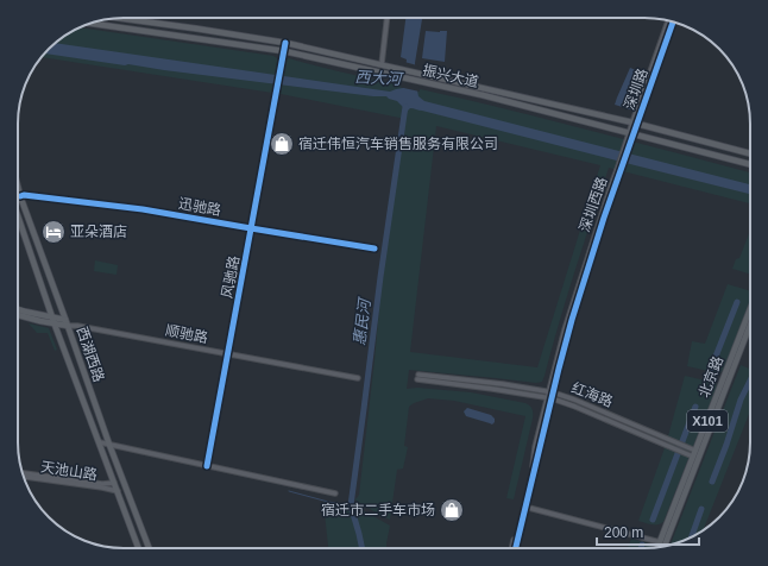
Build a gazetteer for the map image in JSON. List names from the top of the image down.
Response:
{
  "streets": {
    "main road": [
      "振兴大道",
      "西湖西路",
      "北京路",
      "X101"
    ],
    "street": [
      "深圳路",
      "深圳西路",
      "迅驰路",
      "风驰路",
      "顺驰路",
      "红海路",
      "天池山路"
    ]
  },
  "crossings": [
    ["振兴大道", "深圳路"],
    ["振兴大道", "风驰路"],
    ["深圳路", "深圳西路"],
    ["深圳西路", "红海路"],
    ["迅驰路", "风驰路"],
    ["迅驰路", "西湖西路"],
    ["风驰路", "顺驰路"],
    ["顺驰路", "西湖西路"],
    ["西湖西路", "天池山路"],
    ["北京路", "红海路"]
  ],
  "water": ["西大河", "惠民河"],
  "places": {
    "shop": ["宿迁伟恒汽车销售服务有限公司", "宿迁市二手车市场"],
    "hotel": ["亚朵酒店"]
  },
  "scale_bar": "200 m"
}
